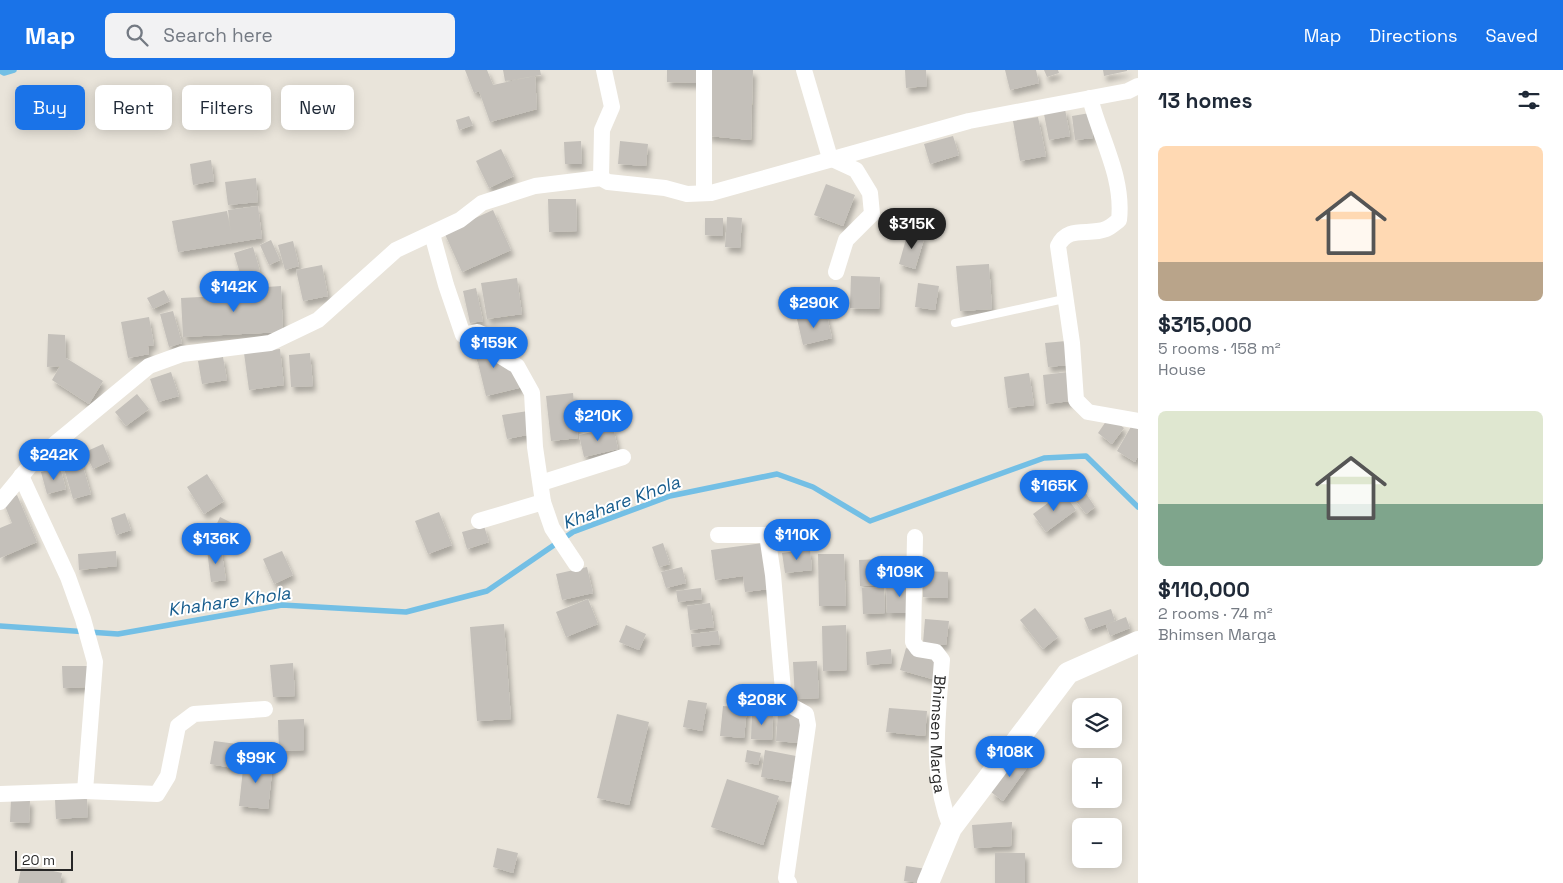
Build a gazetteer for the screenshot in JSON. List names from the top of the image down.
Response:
{
  "streets": {
    "street": ["Bhimsen Marga"]
  },
  "water": ["Khahare Khola"],
  "scale_bar": "20 m",
  "page": {
    "header": "Map",
    "search": "Search here",
    "nav": ["Map", "Directions", "Saved"],
    "heading": "13 homes",
    "chip": [
      "Buy",
      "Rent",
      "Filters",
      "New"
    ],
    "list": [
      {
        "name": "$315,000",
        "note": "5 rooms · 158 m² · House"
      },
      {
        "name": "$110,000",
        "note": "2 rooms · 74 m² · Bhimsen Marga"
      }
    ],
    "price": [
      "$315K",
      "$142K",
      "$290K",
      "$159K",
      "$210K",
      "$242K",
      "$165K",
      "$110K",
      "$136K",
      "$109K",
      "$208K",
      "$108K",
      "$99K"
    ],
    "map_buttons": ["+", "−"],
    "scale": "20 m"
  }
}
